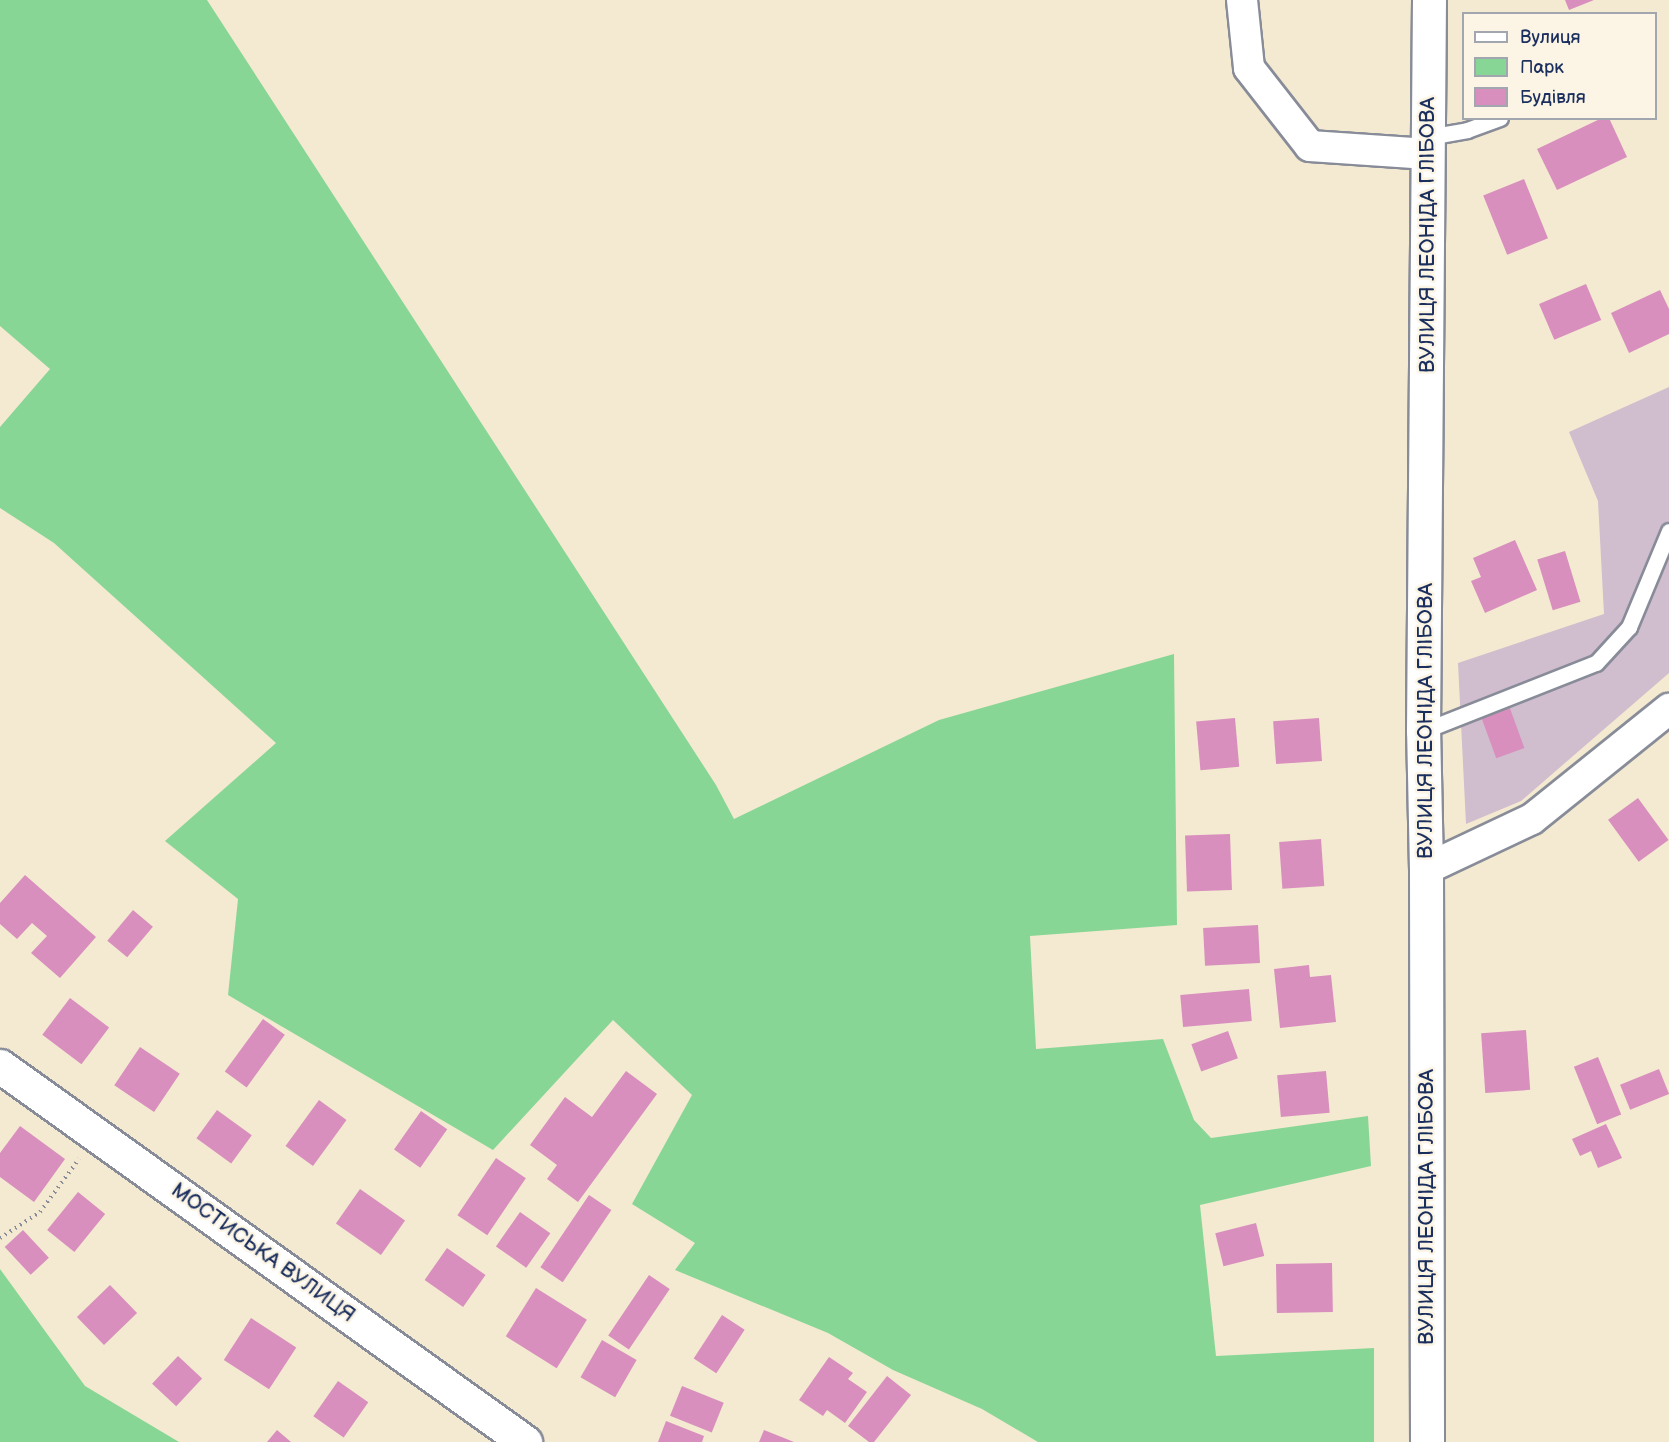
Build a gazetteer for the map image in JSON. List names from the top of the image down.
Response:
{
  "streets": {
    "main road": ["ВУЛИЦЯ ЛЕОНІДА ГЛІБОВА", "МОСТИСЬКА ВУЛИЦЯ"]
  },
  "legend": ["Вулиця", "Парк", "Будівля"]
}
